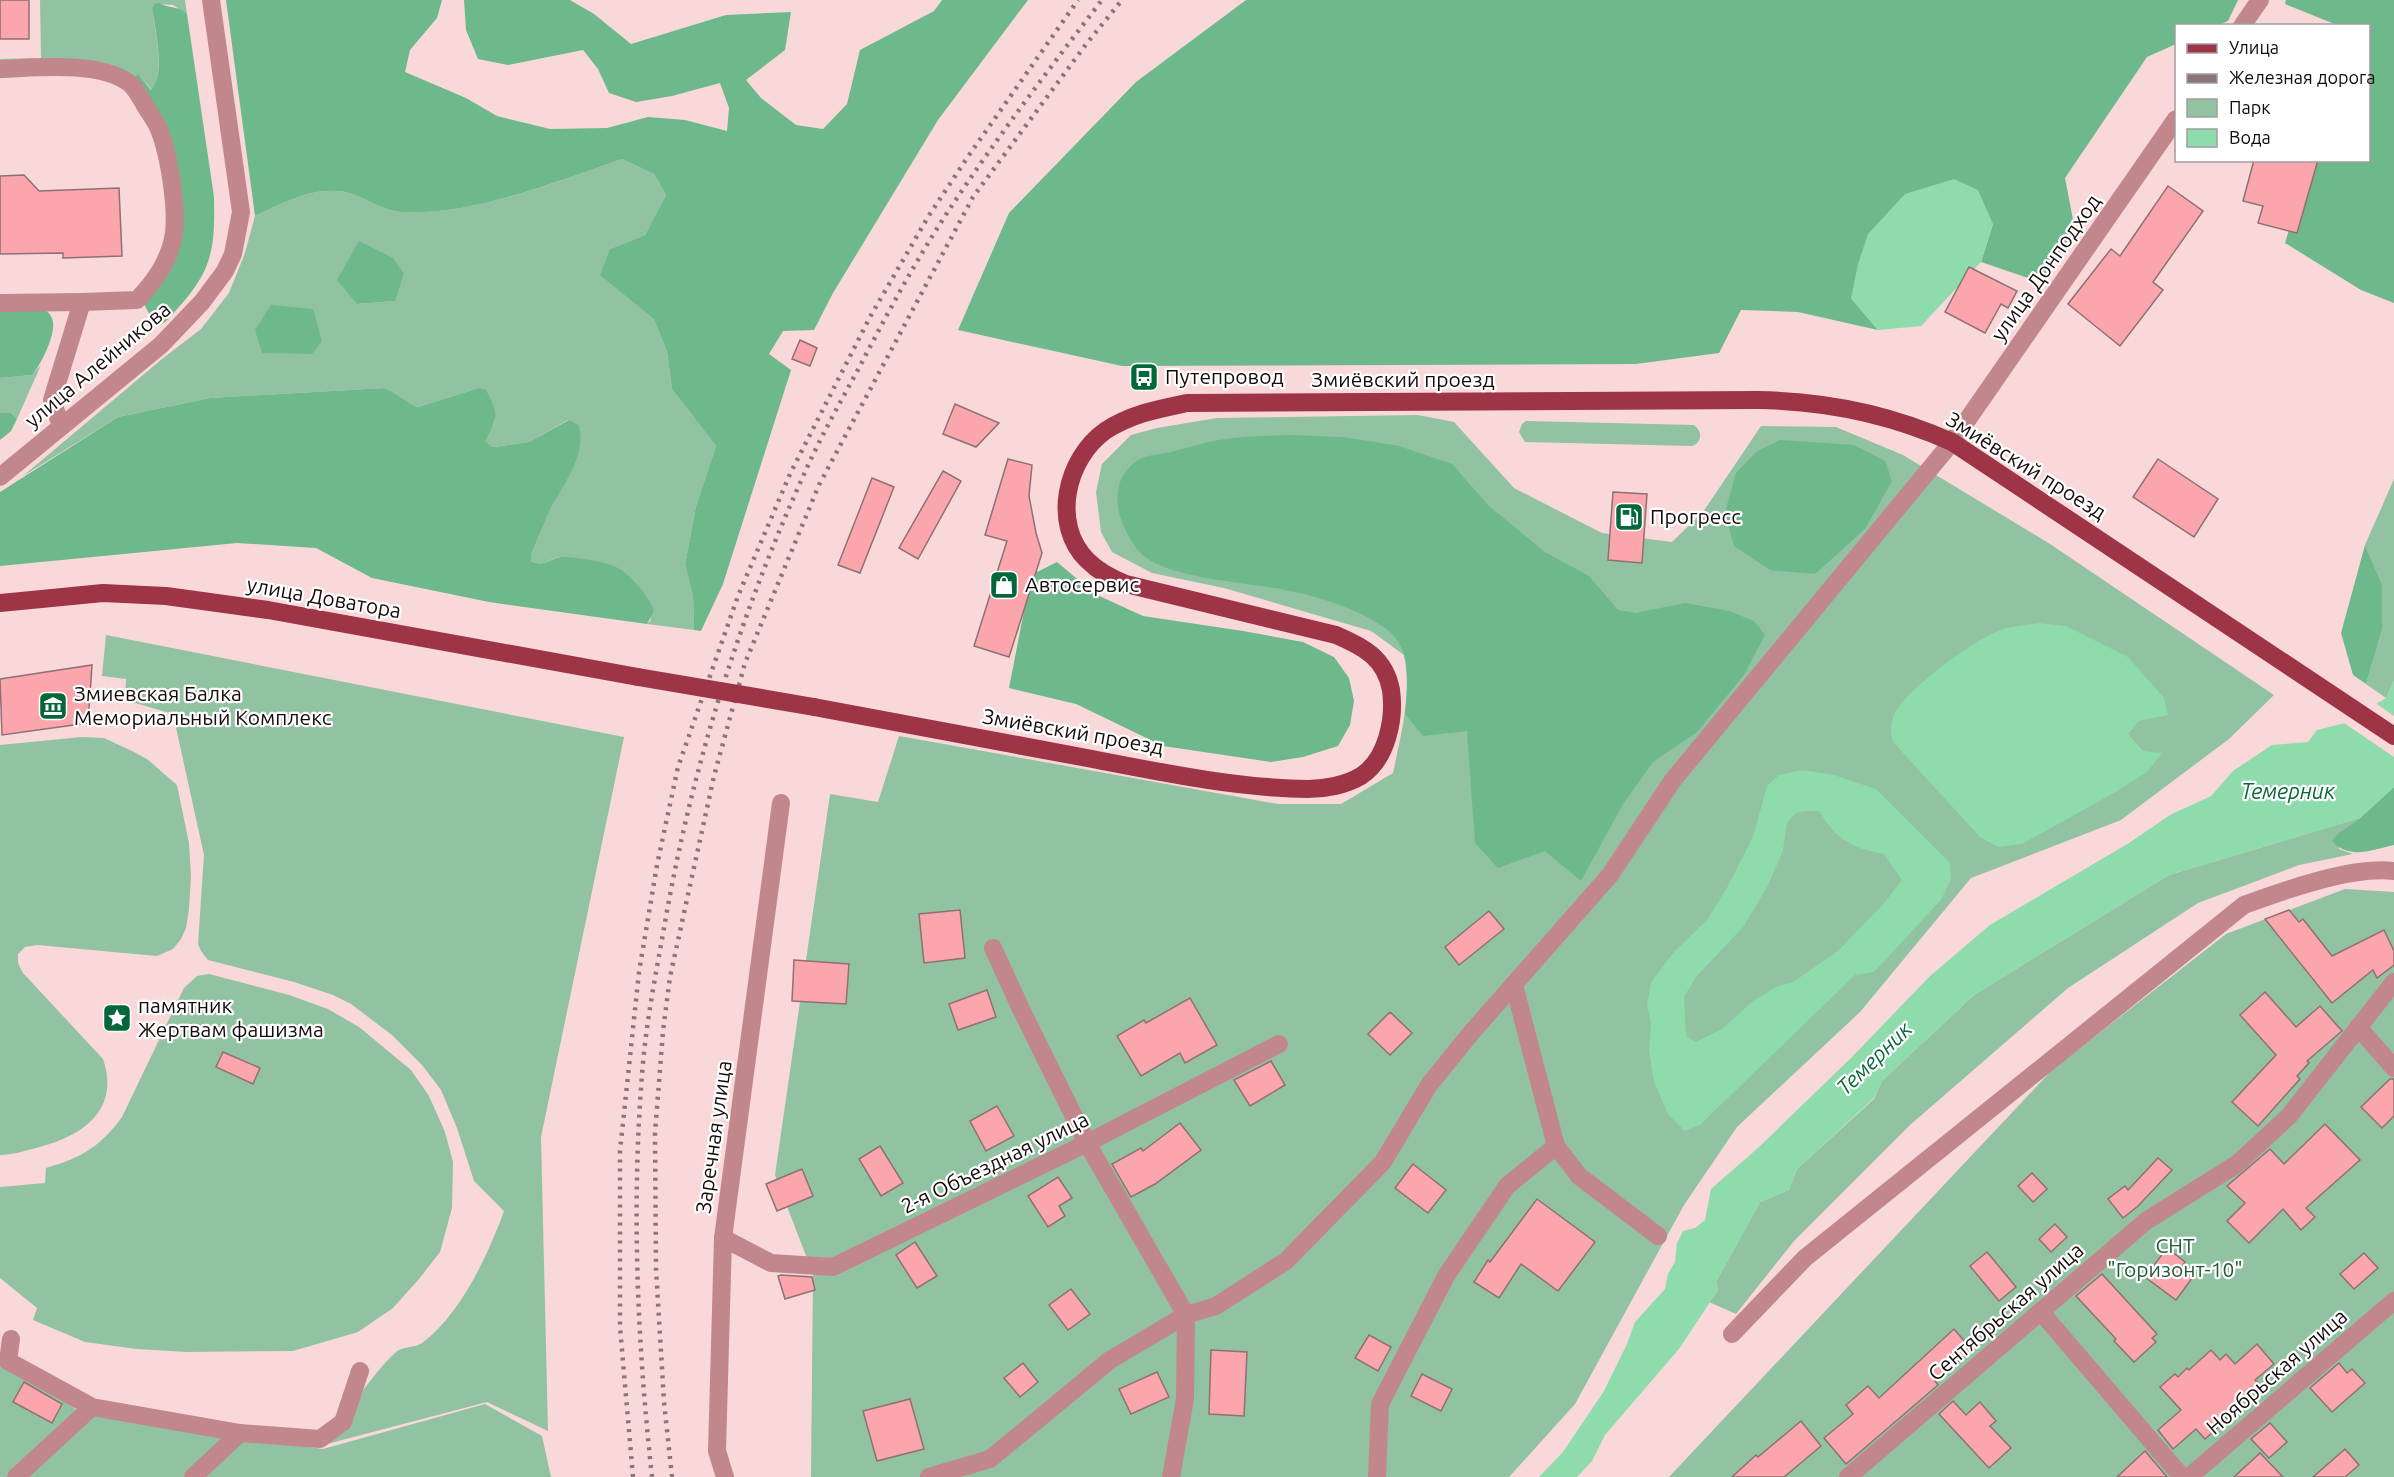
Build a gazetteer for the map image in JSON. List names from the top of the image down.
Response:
{
  "streets": {
    "main road": ["Змиёвский проезд", "улица Доватора"],
    "street": [
      "улица Донподход",
      "улица Алейникова",
      "Заречная улица",
      "2-я Объездная улица",
      "Сентябрьская улица",
      "Ноябрьская улица"
    ]
  },
  "crossings": [
    ["улица Донподход", "Змиёвский проезд"],
    ["Змиёвский проезд", "улица Доватора"],
    ["Заречная улица", "2-я Объездная улица"]
  ],
  "water": ["Темерник"],
  "parks": ["СНТ \"Горизонт-10\""],
  "places": {
    "bus stop": ["Путепровод"],
    "fuel station": ["Прогресс"],
    "shop": ["Автосервис"],
    "museum": ["Змиевская Балка Мемориальный Комплекс"],
    "place": ["памятник Жертвам фашизма"]
  },
  "legend": [
    "Улица",
    "Железная дорога",
    "Парк",
    "Вода"
  ]
}
